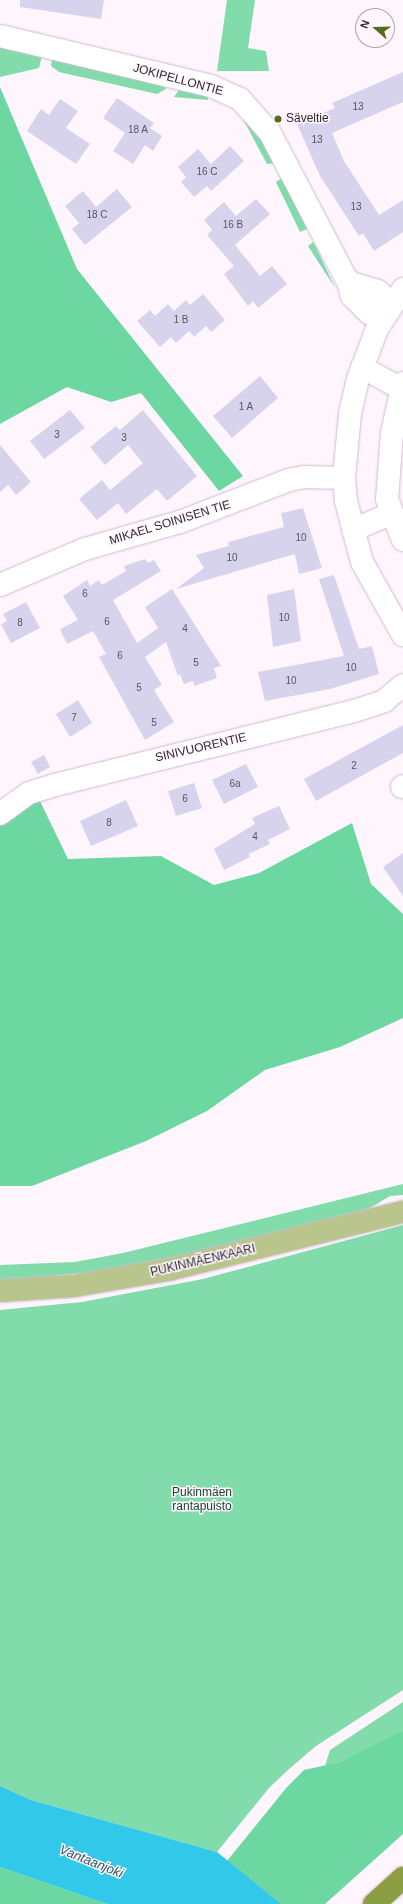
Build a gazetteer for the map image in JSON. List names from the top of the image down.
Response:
{
  "streets": {
    "main road": ["PUKINMÄENKAARI"],
    "street": ["JOKIPELLONTIE", "MIKAEL SOINISEN TIE", "SINIVUORENTIE"]
  },
  "water": ["Vantaanjoki"],
  "parks": ["Pukinmäen rantapuisto"],
  "places": ["Säveltie"],
  "house_numbers": [
    "13",
    "18 A",
    "13",
    "16 C",
    "13",
    "18 C",
    "16 B",
    "1 B",
    "1 A",
    "3",
    "3",
    "10",
    "10",
    "6",
    "10",
    "6",
    "8",
    "4",
    "6",
    "5",
    "10",
    "10",
    "5",
    "7",
    "5",
    "2",
    "6a",
    "6",
    "8",
    "4"
  ],
  "north": "left"
}
